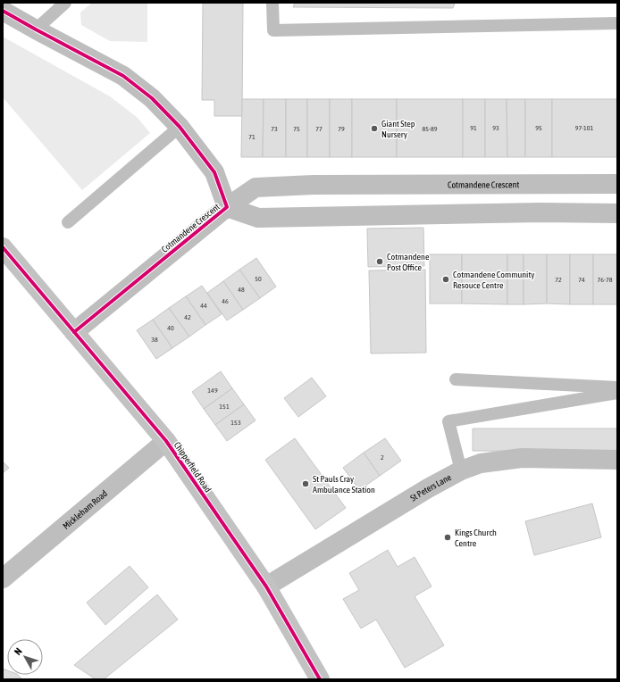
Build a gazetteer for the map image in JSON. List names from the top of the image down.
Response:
{
  "streets": {
    "street": [
      "Cotmandene Crescent",
      "Chipperfield Road",
      "St Peters Lane",
      "Mickleham Road"
    ]
  },
  "crossings": [
    ["Cotmandene Crescent", "Chipperfield Road"],
    ["Chipperfield Road", "St Peters Lane"],
    ["Chipperfield Road", "Mickleham Road"]
  ],
  "places": [
    "Giant Step Nursery",
    "Cotmandene Post Office",
    "Cotmandene Community Resouce Centre",
    "St Pauls Cray Ambulance Station",
    "Kings Church Centre"
  ],
  "house_numbers": [
    "91",
    "93",
    "95",
    "97-101",
    "73",
    "75",
    "77",
    "79",
    "85-89",
    "71",
    "50",
    "72",
    "74",
    "76-78",
    "48",
    "46",
    "44",
    "42",
    "40",
    "38",
    "149",
    "151",
    "153",
    "2"
  ],
  "north": "top left"
}
